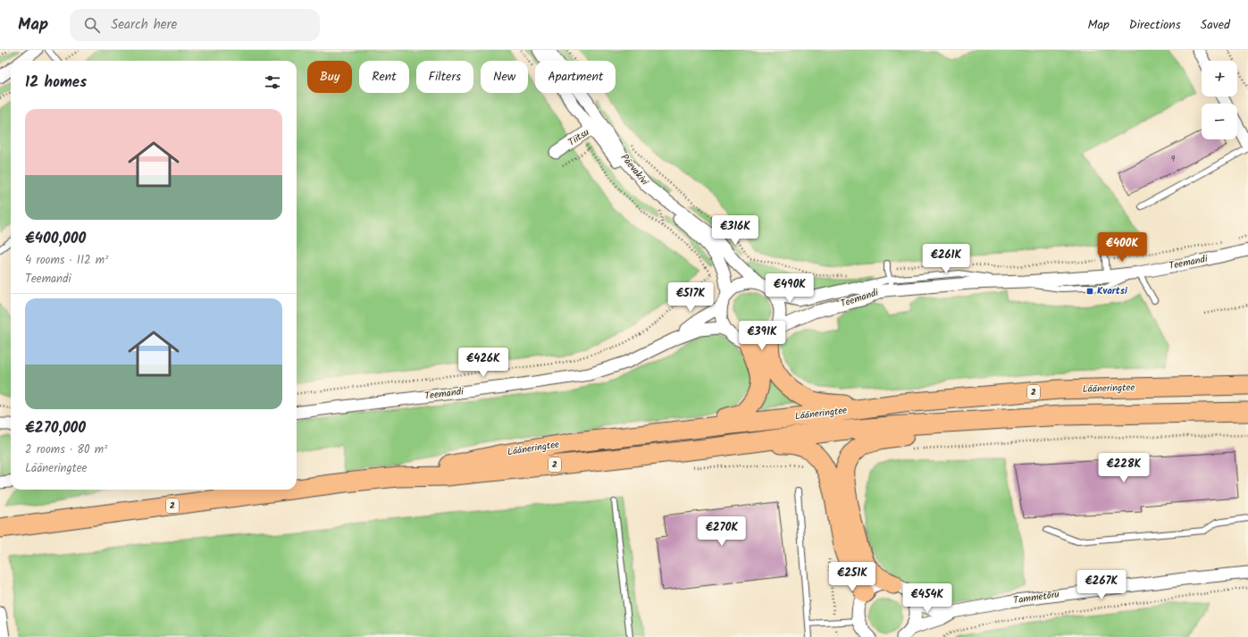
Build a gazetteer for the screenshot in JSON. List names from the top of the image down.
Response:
{
  "streets": {
    "highway": ["Lääneringtee", "2"],
    "street": [
      "Tiitsu",
      "Päevakivi",
      "Teemandi",
      "Tammetõru"
    ]
  },
  "crossings": [
    ["Tiitsu", "Päevakivi"],
    ["Päevakivi", "Teemandi"]
  ],
  "places": {
    "transit": ["Kvartsi"]
  },
  "house_numbers": ["9"],
  "page": {
    "header": "Map",
    "search": "Search here",
    "nav": ["Map", "Directions", "Saved"],
    "map_buttons": ["+", "−"],
    "chip": [
      "Buy",
      "Rent",
      "Filters",
      "New",
      "Apartment"
    ],
    "heading": "12 homes",
    "list": [
      {
        "name": "€400,000",
        "note": "4 rooms · 112 m² · Teemandi"
      },
      {
        "name": "€270,000",
        "note": "2 rooms · 80 m² · Lääneringtee"
      }
    ],
    "price": [
      "€316K",
      "€400K",
      "€261K",
      "€490K",
      "€517K",
      "€391K",
      "€426K",
      "€228K",
      "€270K",
      "€251K",
      "€267K",
      "€454K"
    ]
  }
}
